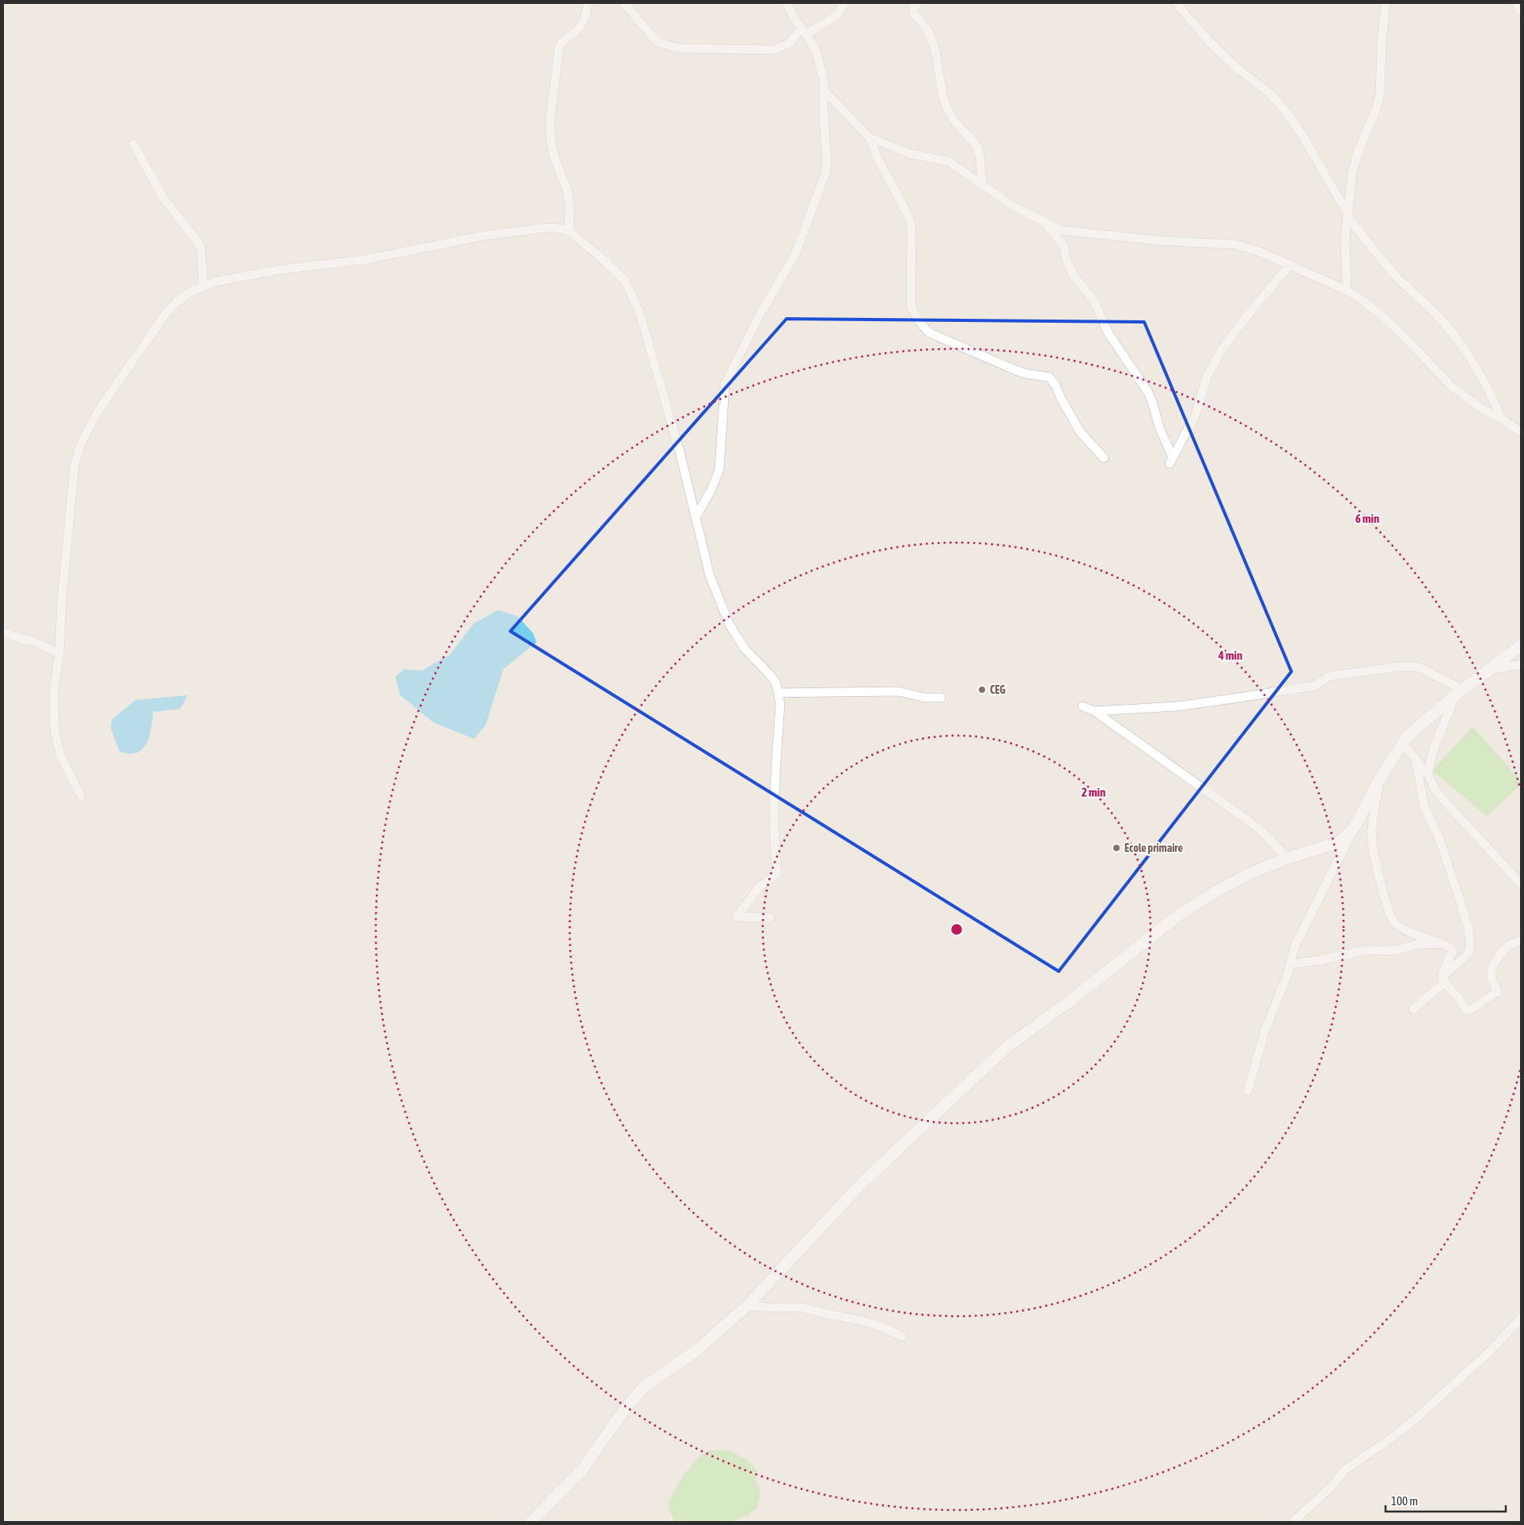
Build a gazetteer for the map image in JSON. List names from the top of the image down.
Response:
{
  "places": ["CEG", "Ecole primaire"],
  "scale_bar": "100 m",
  "rings": ["6 min", "4 min", "2 min"]
}
